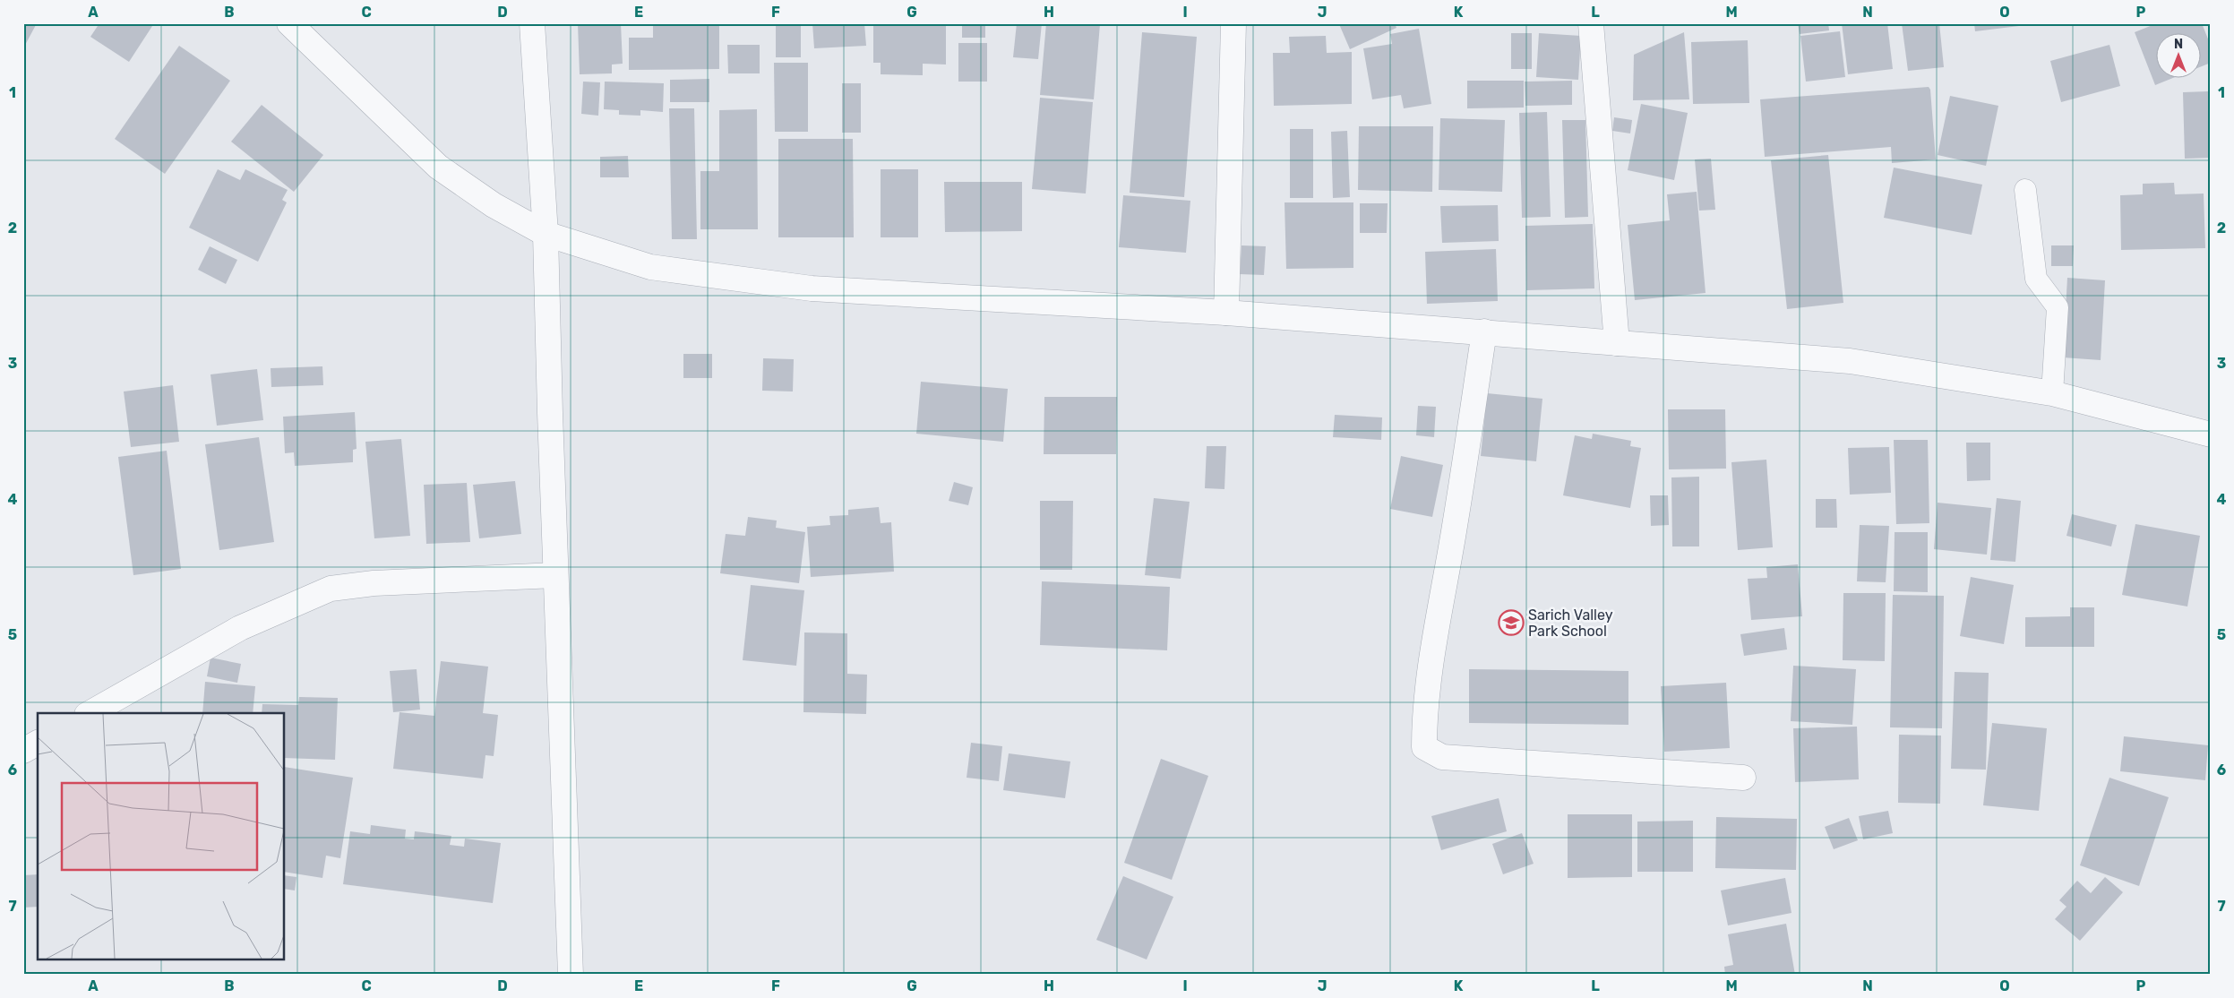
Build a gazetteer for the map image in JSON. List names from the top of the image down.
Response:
{
  "places": {
    "school or university": ["Sarich Valley Park School"]
  },
  "north": "top",
  "grid": {
    "columns": [
      "A",
      "B",
      "C",
      "D",
      "E",
      "F",
      "G",
      "H",
      "I",
      "J",
      "K",
      "L",
      "M",
      "N",
      "O",
      "P"
    ],
    "rows": [
      "1",
      "2",
      "3",
      "4",
      "5",
      "6",
      "7"
    ]
  }
}
